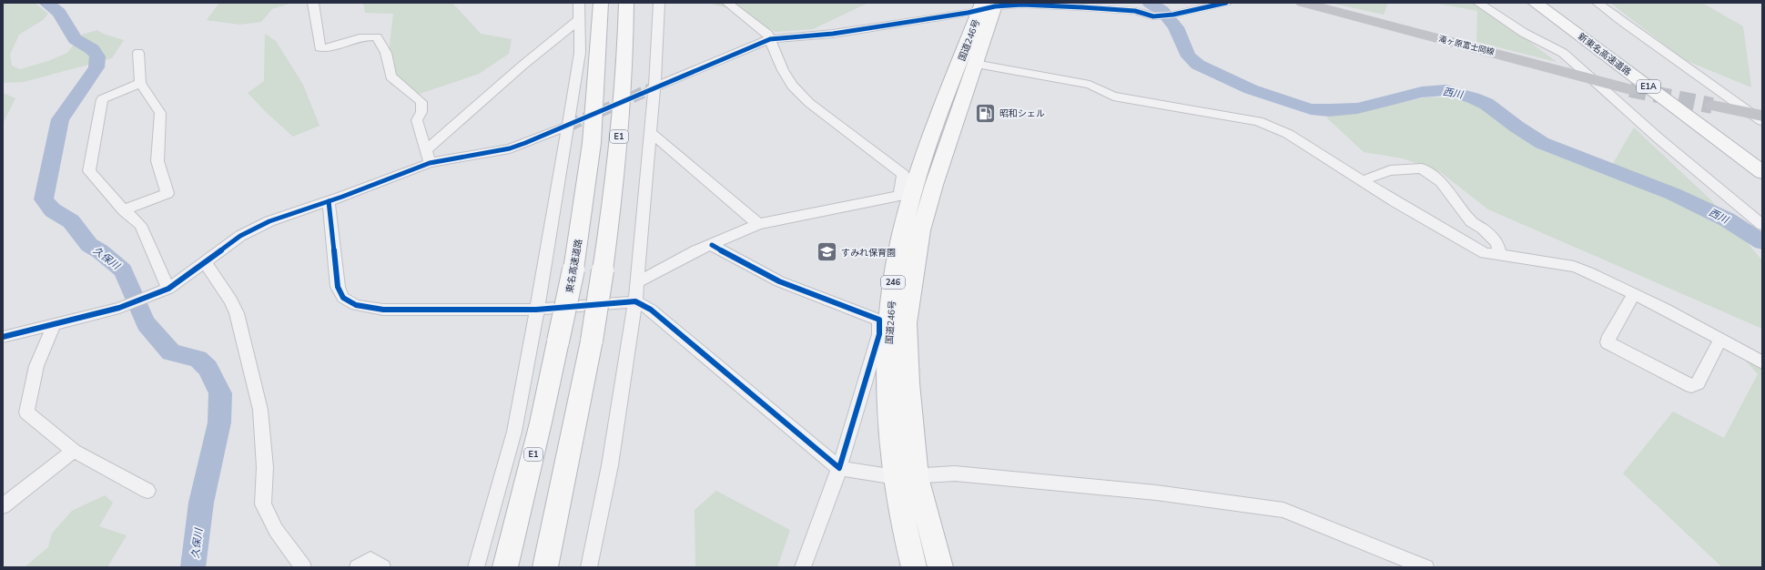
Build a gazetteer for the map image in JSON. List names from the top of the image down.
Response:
{
  "streets": {
    "highway": [
      "国道246号",
      "新東名高速道路",
      "E1A",
      "E1",
      "東名高速道路",
      "246"
    ],
    "main road": ["滝ヶ原富士岡線"]
  },
  "water": ["西川", "久保川"],
  "places": {
    "fuel station": ["昭和シェル"],
    "school or university": ["すみれ保育園"]
  }
}
